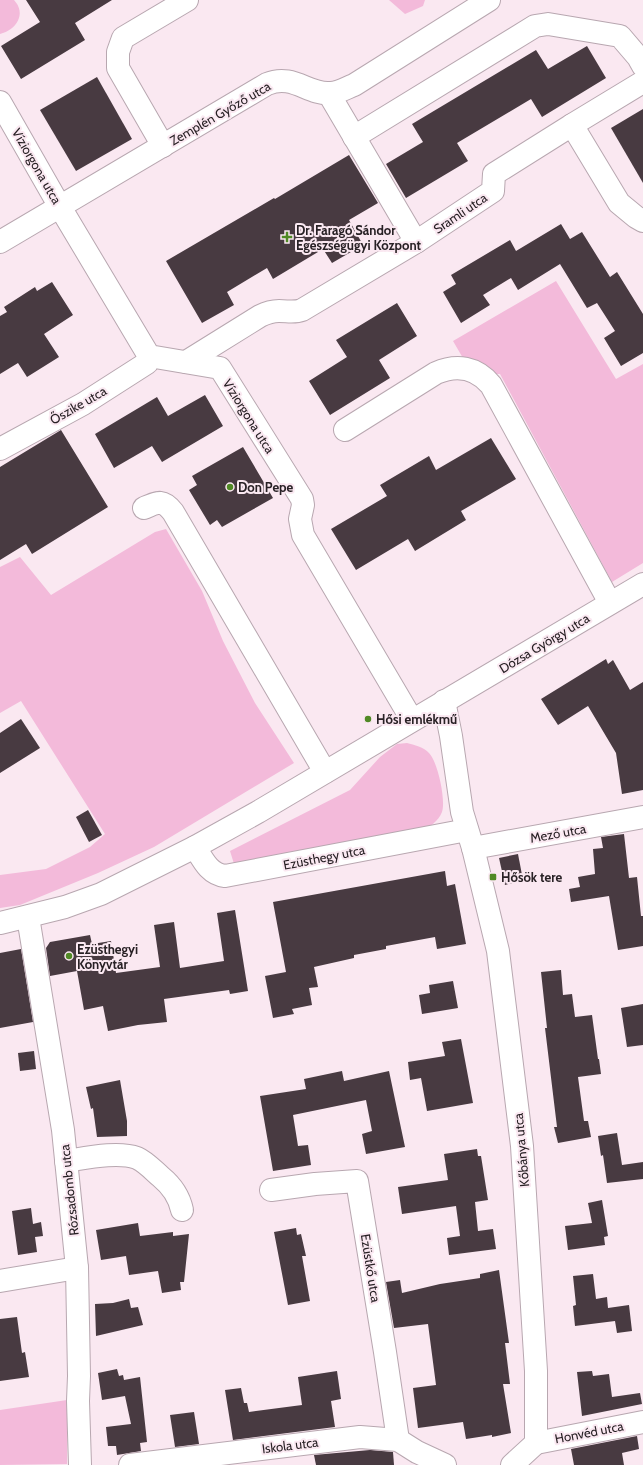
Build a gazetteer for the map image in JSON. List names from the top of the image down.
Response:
{
  "streets": {
    "street": [
      "Zemplén Győző utca",
      "Víziorgona utca",
      "Sramli utca",
      "Őszike utca",
      "Dózsa György utca",
      "Mező utca",
      "Ezüsthegy utca",
      "Kőbánya utca",
      "Rózsadomb utca",
      "Ezüstkő utca",
      "Honvéd utca",
      "Iskola utca"
    ]
  },
  "crossings": [
    ["Zemplén Győző utca", "Víziorgona utca"],
    ["Víziorgona utca", "Sramli utca"],
    ["Víziorgona utca", "Őszike utca"],
    ["Mező utca", "Ezüsthegy utca"],
    ["Mező utca", "Kőbánya utca"],
    ["Ezüsthegy utca", "Kőbánya utca"],
    ["Kőbánya utca", "Honvéd utca"],
    ["Ezüstkő utca", "Iskola utca"]
  ],
  "places": {
    "health": ["Dr. Faragó Sándor Egészségügyi Központ"],
    "other": ["Don Pepe", "Hősi emlékmű", "Ezüsthegyi Könyvtár"],
    "transit": ["Hősök tere"]
  }
}
